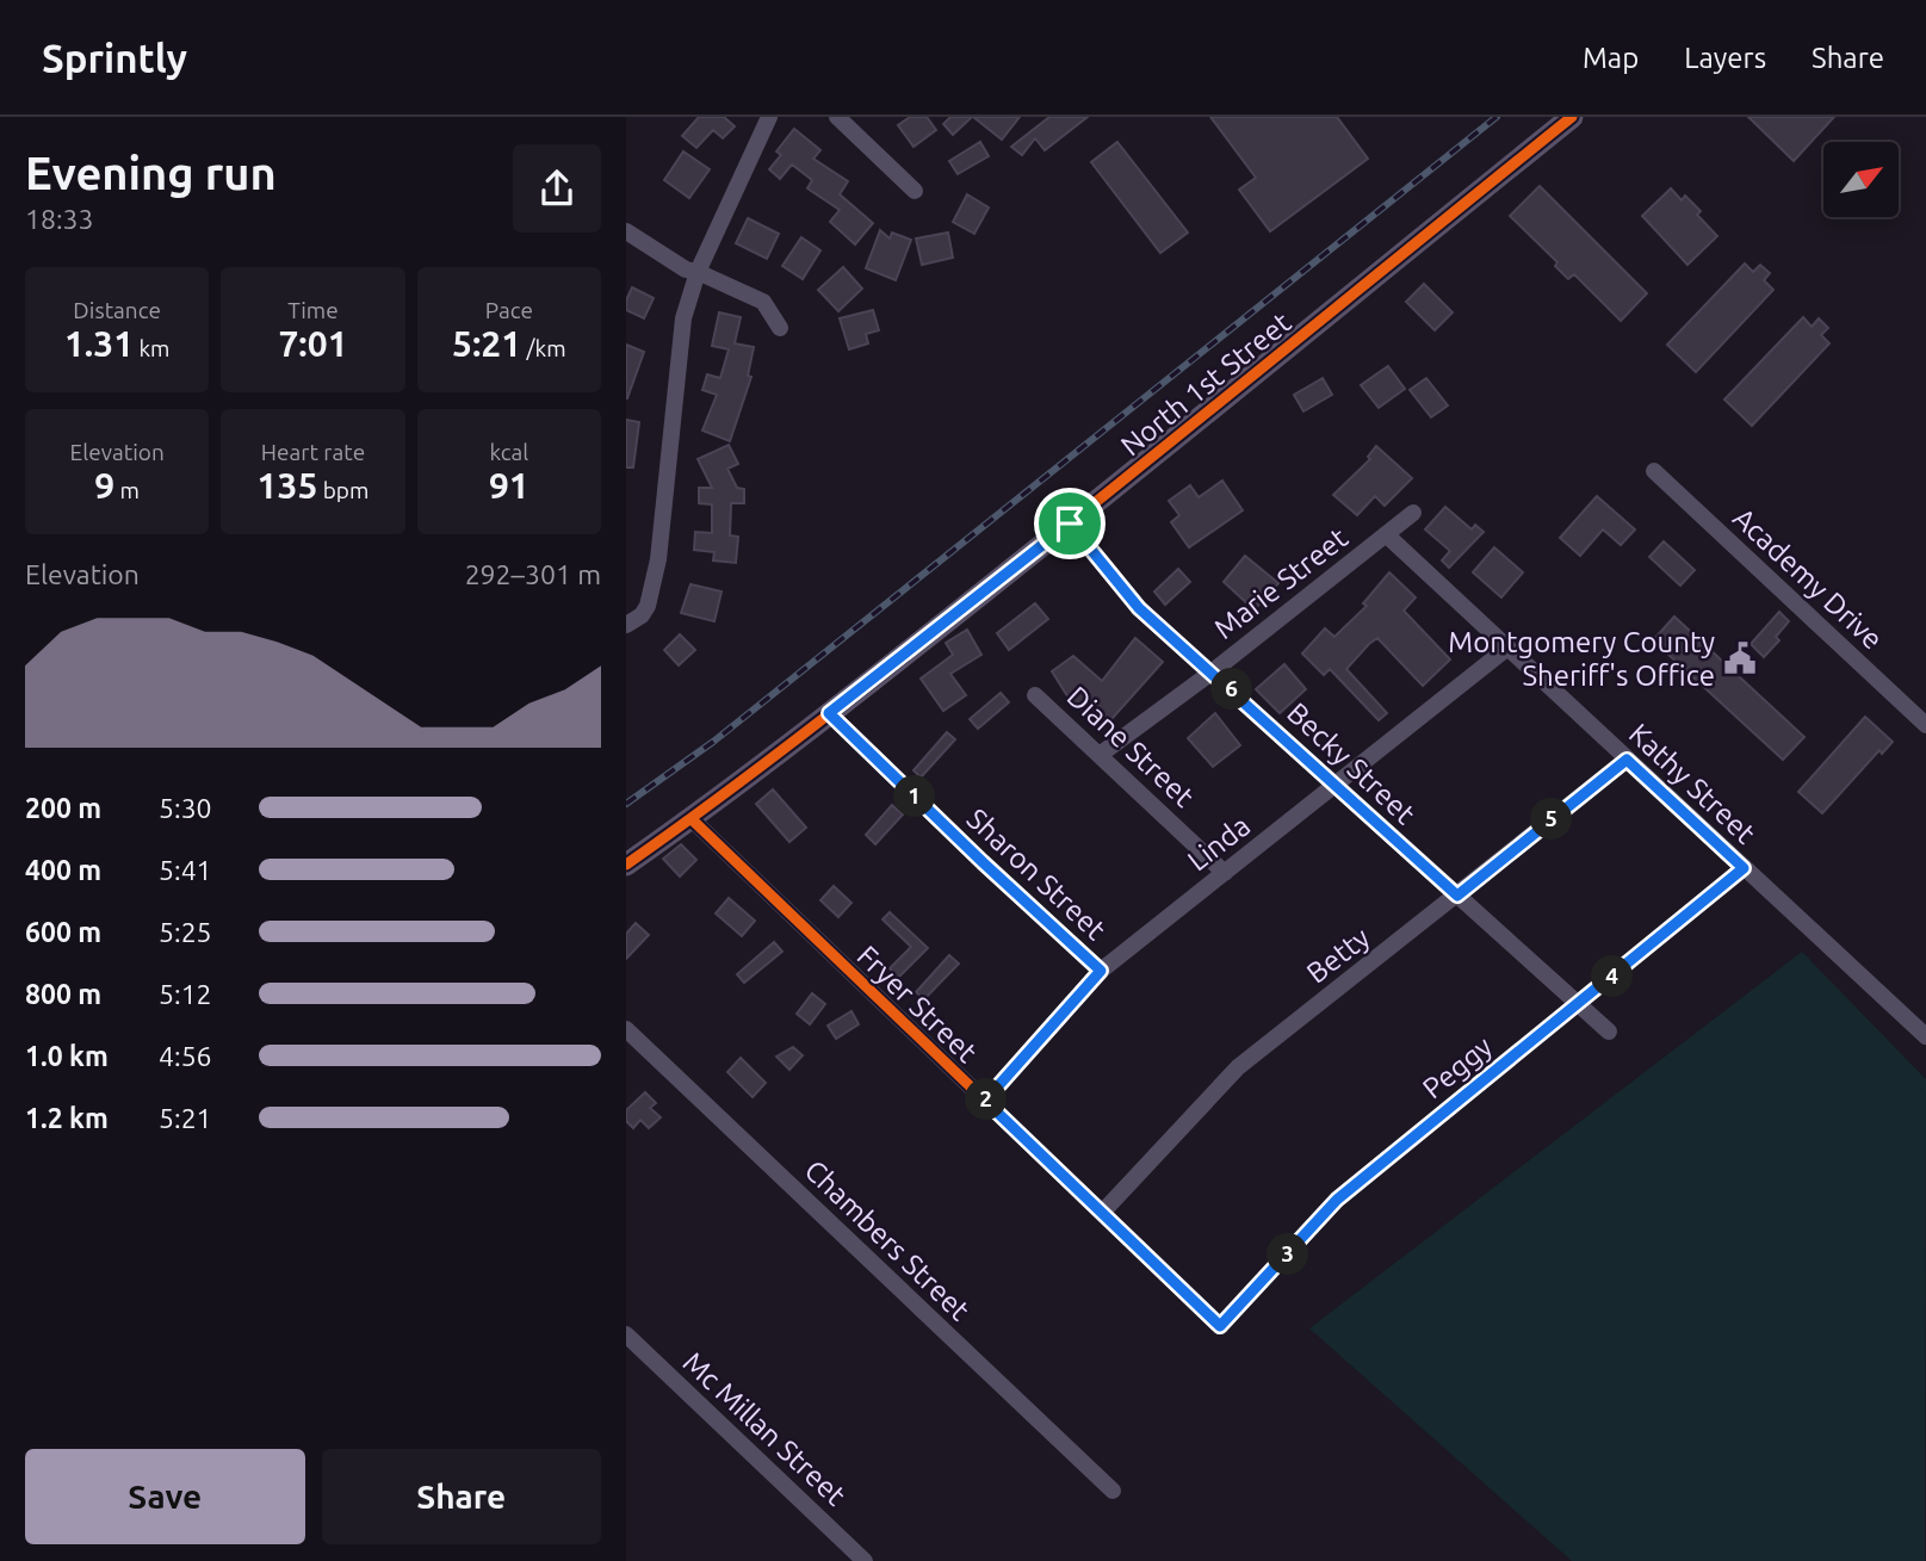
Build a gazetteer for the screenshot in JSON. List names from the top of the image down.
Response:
{
  "streets": {
    "street": [
      "North 1st Street",
      "Academy Drive",
      "Marie Street",
      "Diane Street",
      "Becky Street",
      "Kathy Street",
      "Linda",
      "Sharon Street",
      "Betty",
      "Fryer Street",
      "Peggy",
      "Chambers Street",
      "Mc Millan Street"
    ]
  },
  "crossings": [
    ["North 1st Street", "Becky Street"],
    ["North 1st Street", "Sharon Street"],
    ["North 1st Street", "Fryer Street"],
    ["Marie Street", "Diane Street"],
    ["Marie Street", "Becky Street"],
    ["Marie Street", "Kathy Street"],
    ["Diane Street", "Linda"],
    ["Becky Street", "Linda"],
    ["Becky Street", "Betty"],
    ["Becky Street", "Peggy"],
    ["Kathy Street", "Linda"],
    ["Kathy Street", "Betty"],
    ["Kathy Street", "Peggy"],
    ["Linda", "Sharon Street"],
    ["Linda", "Fryer Street"],
    ["Betty", "Fryer Street"],
    ["Fryer Street", "Peggy"]
  ],
  "places": {
    "public building": ["Montgomery County Sheriff's Office"]
  },
  "north": "top right",
  "page": {
    "header": "Sprintly",
    "nav": ["Map", "Layers", "Share"],
    "heading": ["Evening run", "18:33"],
    "stats": [
      ["Distance", "1.31 km"],
      ["Time", "7:01"],
      ["Pace", "5:21 /km"],
      ["Elevation", "9 m"],
      ["Heart rate", "135 bpm"],
      ["kcal", "91"]
    ],
    "chart": ["Elevation", "292–301 m"],
    "pins": [
      "6",
      "1",
      "5",
      "4",
      "2",
      "3"
    ],
    "list": [
      {
        "name": "200 m",
        "note": "5:30"
      },
      {
        "name": "400 m",
        "note": "5:41"
      },
      {
        "name": "600 m",
        "note": "5:25"
      },
      {
        "name": "800 m",
        "note": "5:12"
      },
      {
        "name": "1.0 km",
        "note": "4:56"
      },
      {
        "name": "1.2 km",
        "note": "5:21"
      }
    ],
    "buttons": ["Save", "Share"]
  }
}
